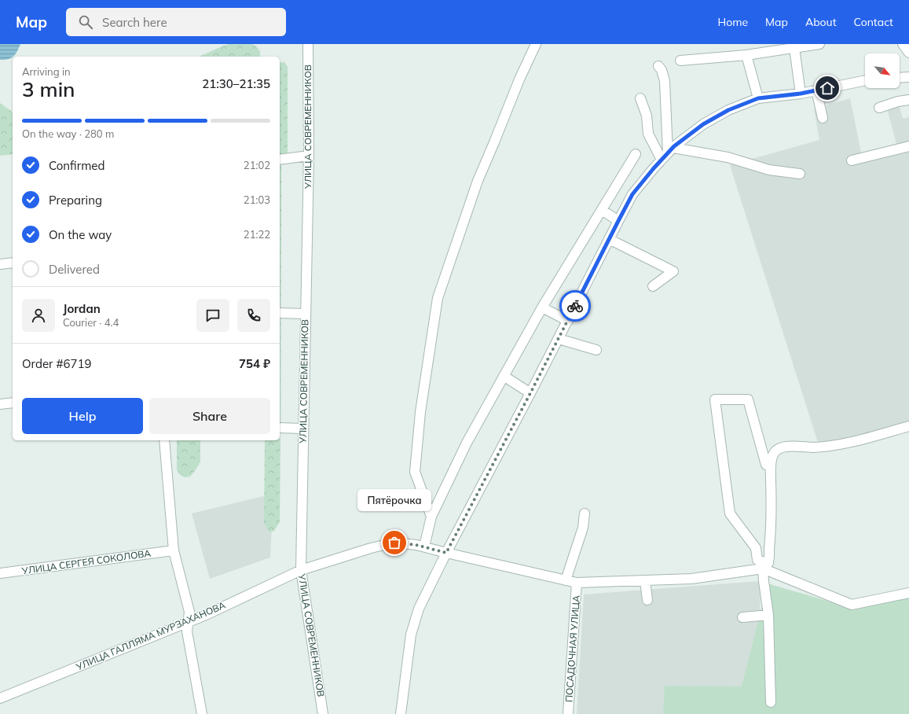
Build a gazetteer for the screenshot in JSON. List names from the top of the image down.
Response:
{
  "streets": {
    "street": [
      "УЛИЦА СОВРЕМЕННИКОВ",
      "УЛИЦА СЕРГЕЯ СОКОЛОВА",
      "УЛИЦА ГАЛЛЯМА МУРЗАХАНОВА",
      "ПОСАДОЧНАЯ УЛИЦА"
    ]
  },
  "crossings": [
    ["УЛИЦА СОВРЕМЕННИКОВ", "УЛИЦА ГАЛЛЯМА МУРЗАХАНОВА"],
    ["УЛИЦА ГАЛЛЯМА МУРЗАХАНОВА", "ПОСАДОЧНАЯ УЛИЦА"]
  ],
  "places": ["Пятёрочка"],
  "north": "bottom right",
  "page": {
    "header": "Map",
    "search": "Search here",
    "nav": [
      "Home",
      "Map",
      "About",
      "Contact"
    ],
    "heading": ["3 min", "Arriving in", "21:30–21:35"],
    "panel": [
      "Jordan",
      "Courier · 4.4",
      "Order #6719",
      "754 ₽"
    ],
    "bar": "On the way · 280 m",
    "list": [
      ["Confirmed", "21:02"],
      ["Preparing", "21:03"],
      ["On the way", "21:22"],
      "Delivered"
    ],
    "buttons": ["Help", "Share"],
    "bubble": "Пятёрочка"
  }
}
